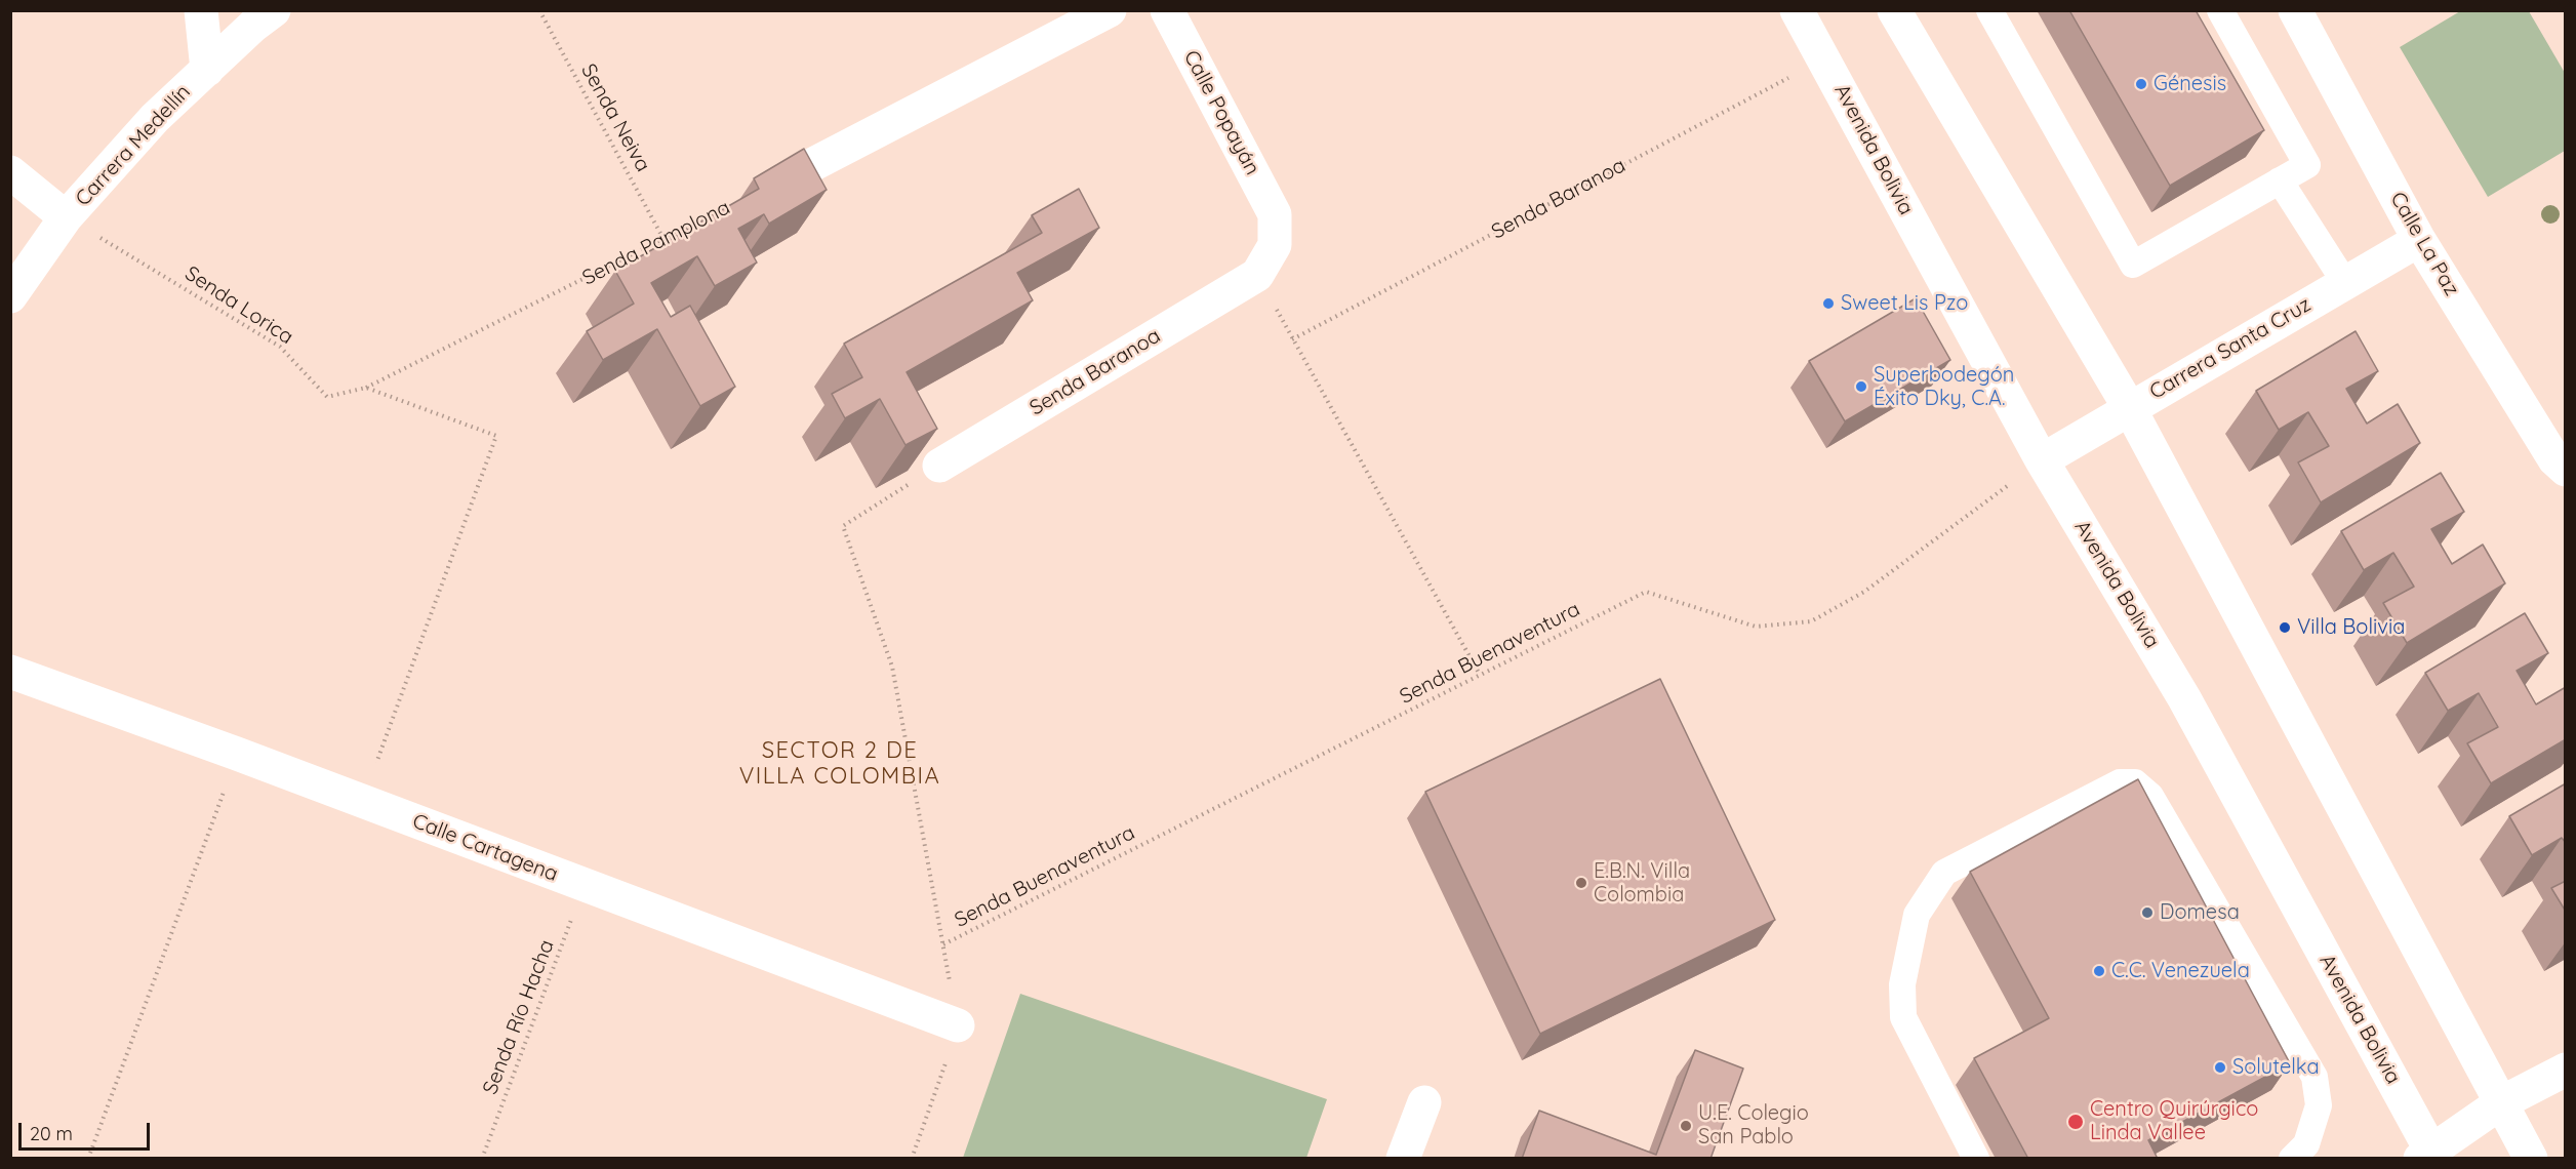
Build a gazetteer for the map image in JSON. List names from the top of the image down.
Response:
{
  "streets": {
    "street": [
      "Calle Popayán",
      "Carrera Medellín",
      "Avenida Bolivia",
      "Senda Baranoa",
      "Calle La Paz",
      "Carrera Santa Cruz",
      "Calle Cartagena"
    ],
    "path": [
      "Senda Neiva",
      "Senda Pamplona",
      "Senda Lorica",
      "Senda Buenaventura",
      "Senda Río Hacha"
    ]
  },
  "crossings": [
    ["Calle Popayán", "Senda Baranoa"],
    ["Senda Neiva", "Senda Pamplona"],
    ["Carrera Medellín", "Senda Lorica"],
    ["Avenida Bolivia", "Senda Baranoa"],
    ["Avenida Bolivia", "Carrera Santa Cruz"],
    ["Avenida Bolivia", "Senda Buenaventura"],
    ["Senda Pamplona", "Senda Lorica"],
    ["Calle La Paz", "Carrera Santa Cruz"],
    ["Carrera Santa Cruz", "Senda Buenaventura"],
    ["Calle Cartagena", "Senda Río Hacha"]
  ],
  "districts": ["SECTOR 2 DE VILLA COLOMBIA"],
  "places": [
    "Génesis",
    "Sweet Lis Pzo",
    "Superbodegón Éxito Dky, C.A.",
    "Villa Bolivia",
    "E.B.N. Villa Colombia",
    "Domesa",
    "C.C. Venezuela",
    "Solutelka",
    "Centro Quirúrgico Linda Vallee",
    "U.E. Colegio San Pablo"
  ],
  "scale_bar": "20 m"
}
